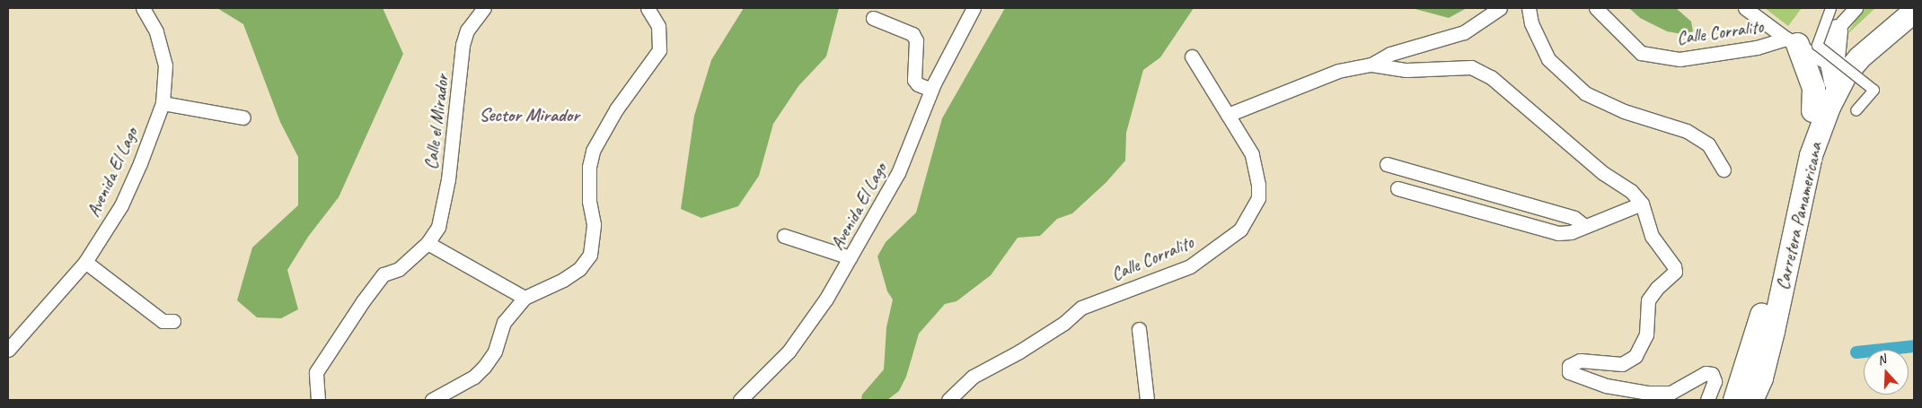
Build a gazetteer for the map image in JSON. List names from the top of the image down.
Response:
{
  "streets": {
    "main road": ["Carretera Panamericana"],
    "street": ["Calle Corralito", "Calle el Mirador", "Avenida El Lago"]
  },
  "districts": ["Sector Mirador"],
  "north": "top"
}
